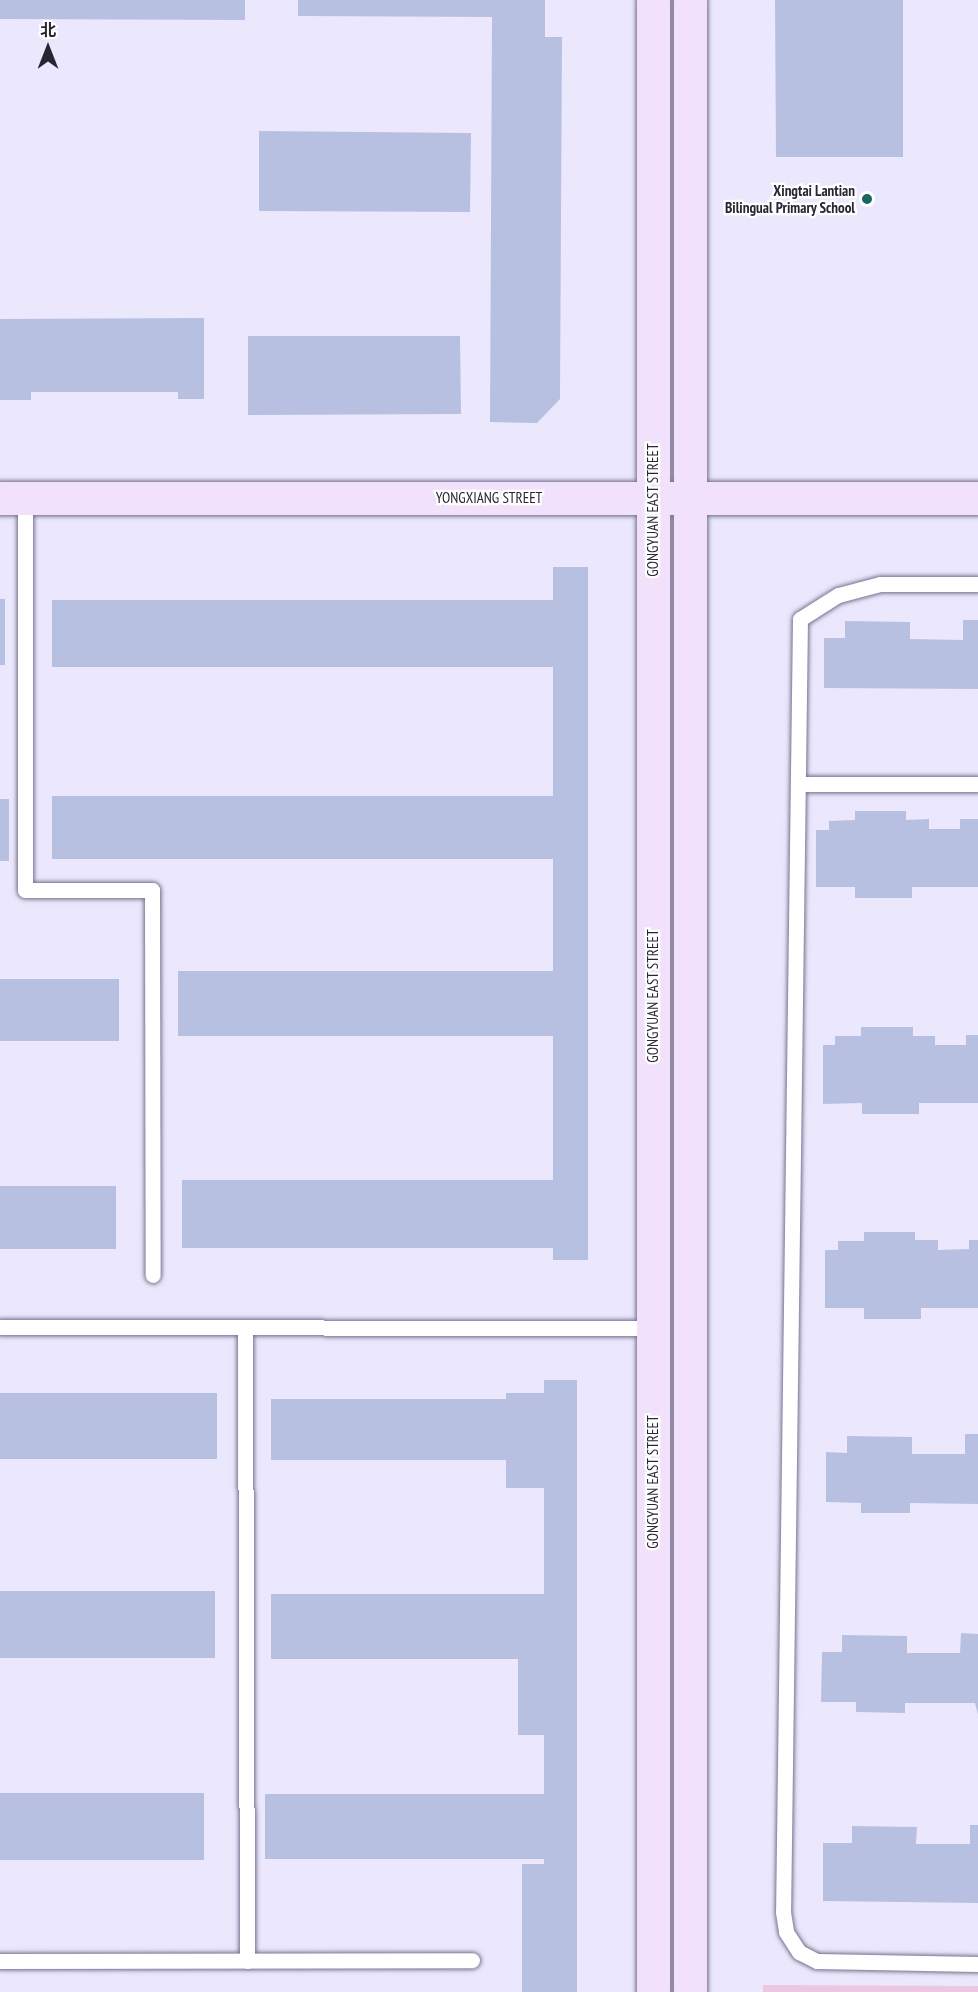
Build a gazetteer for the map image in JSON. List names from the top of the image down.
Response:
{
  "streets": {
    "street": ["YONGXIANG STREET", "GONGYUAN EAST STREET"]
  },
  "crossings": [
    ["YONGXIANG STREET", "GONGYUAN EAST STREET"]
  ],
  "places": ["Xingtai Lantian Bilingual Primary School"],
  "north": "top"
}
